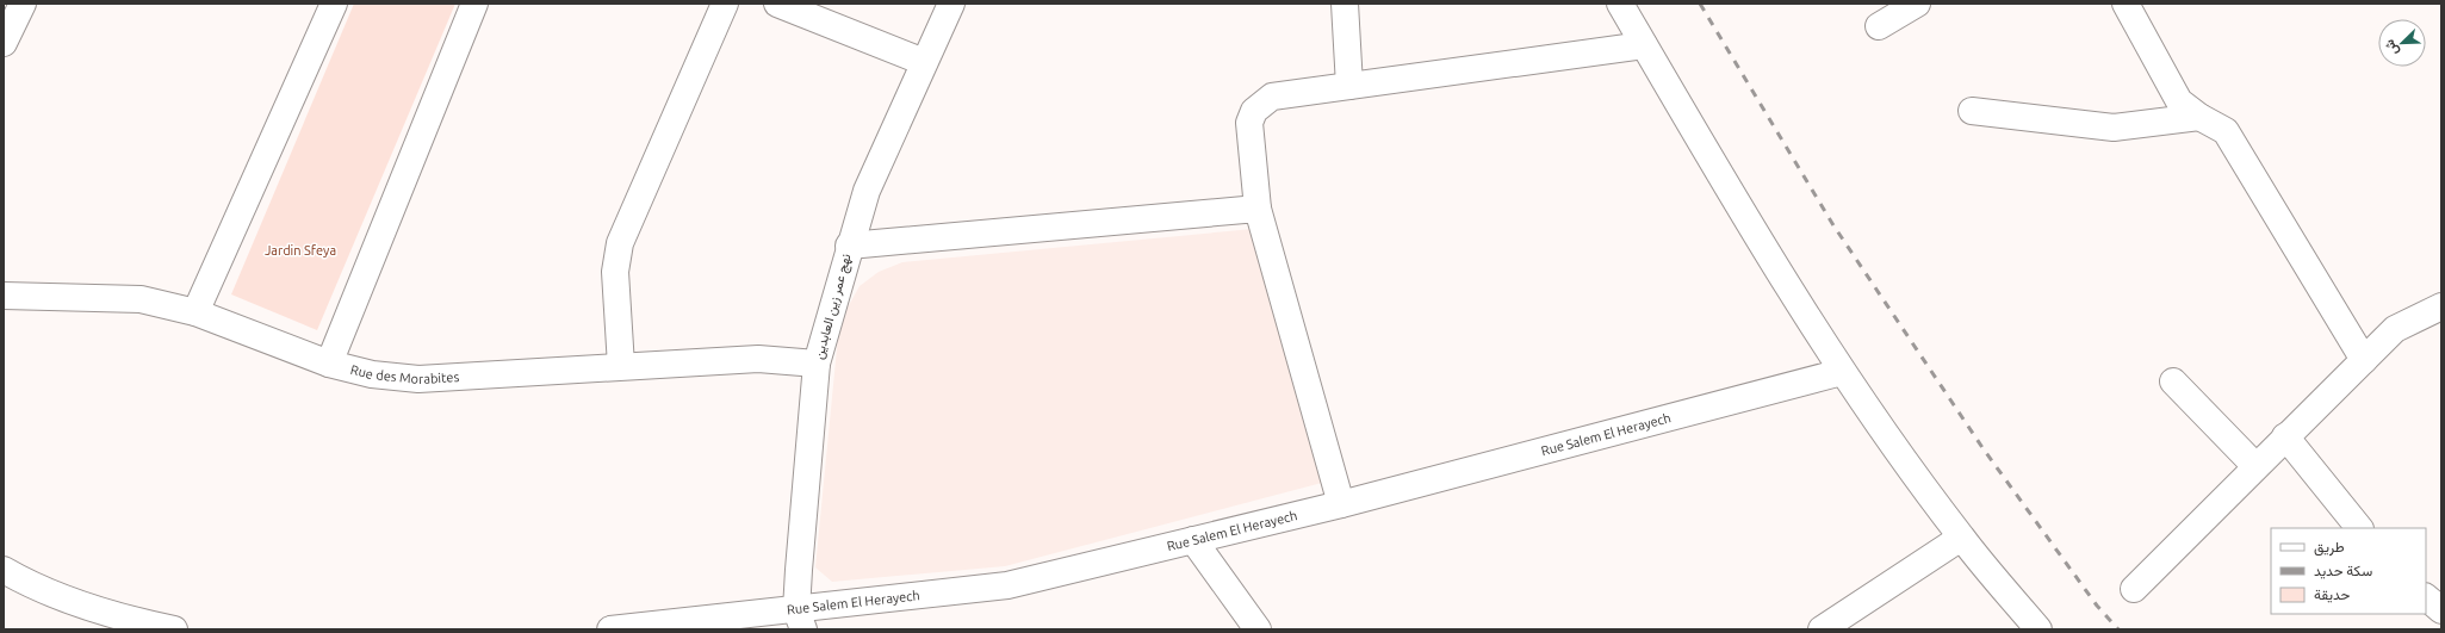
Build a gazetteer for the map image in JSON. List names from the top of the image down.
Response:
{
  "streets": {
    "street": ["نهج عمر زين العابدين", "Rue des Morabites", "Rue Salem El Herayech"]
  },
  "crossings": [
    ["نهج عمر زين العابدين", "Rue des Morabites"],
    ["نهج عمر زين العابدين", "Rue Salem El Herayech"]
  ],
  "parks": ["Jardin Sfeya"],
  "legend": ["طريق", "سكة حديد", "حديقة"],
  "north": "bottom left"
}
